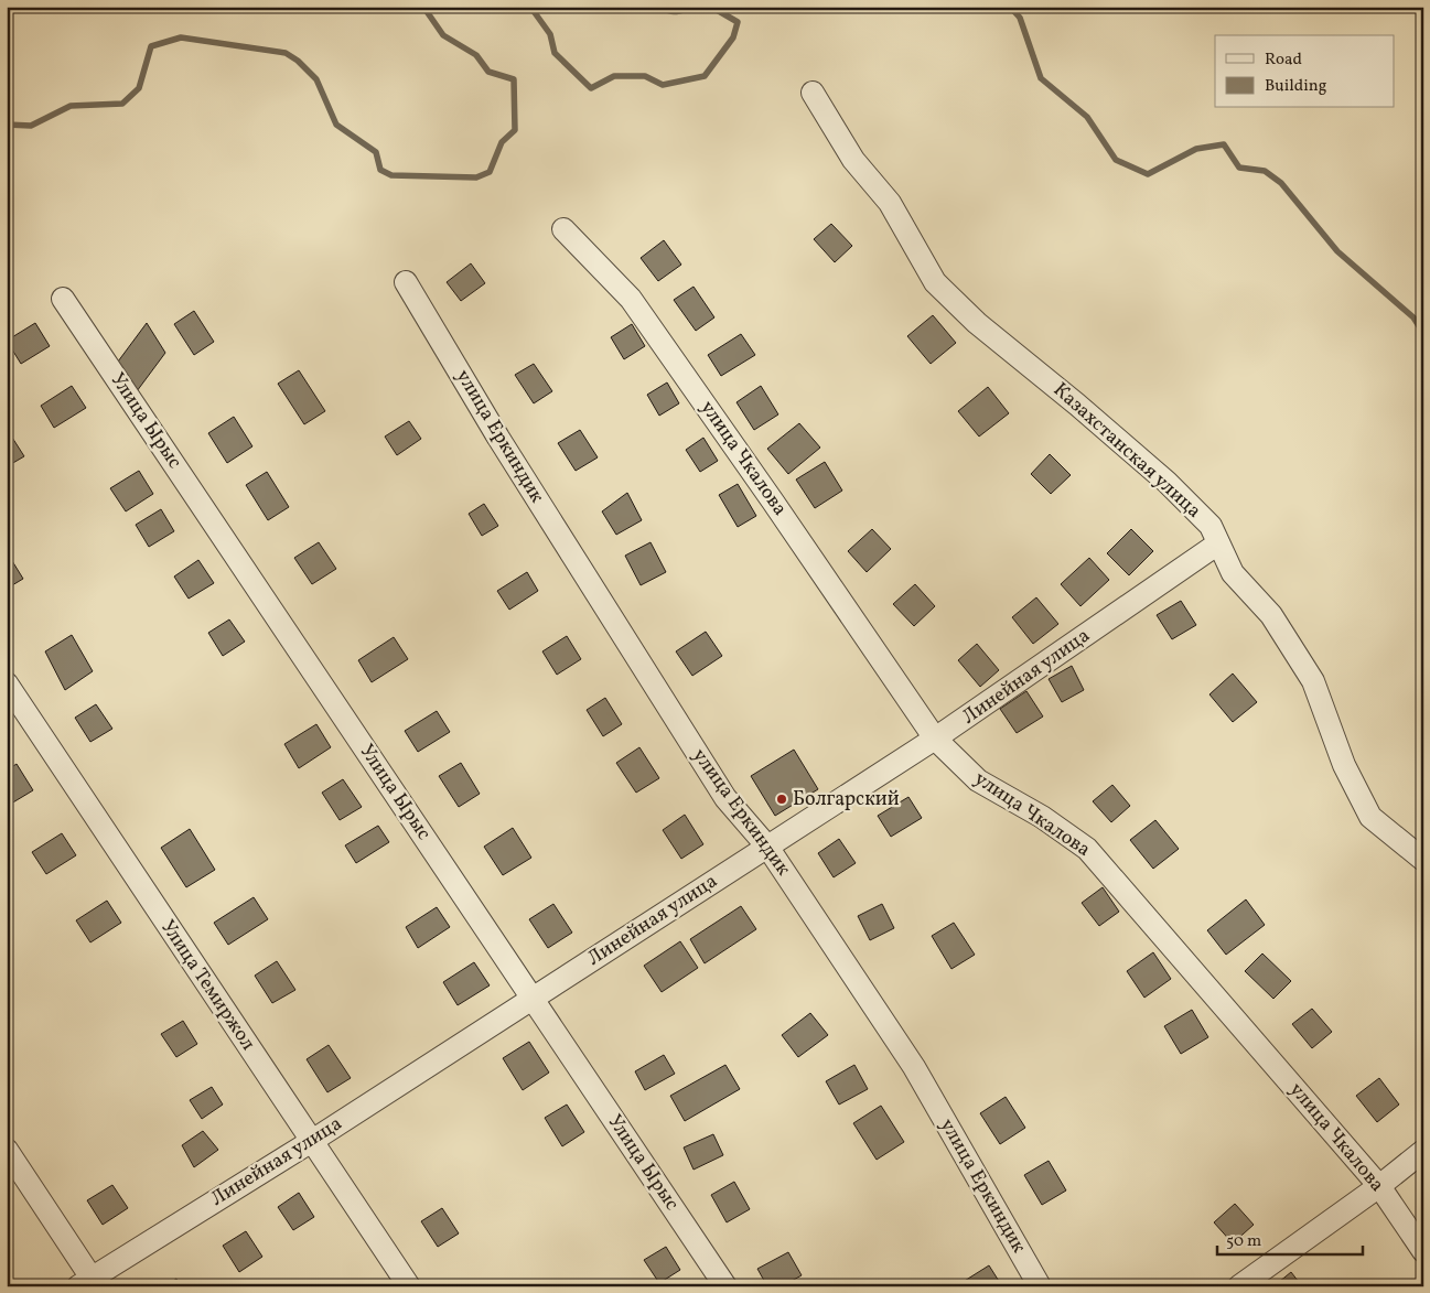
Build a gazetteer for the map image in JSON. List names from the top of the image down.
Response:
{
  "streets": {
    "street": [
      "Улица Ырыс",
      "улица Еркиндик",
      "Казахстанская улица",
      "улица Чкалова",
      "Линейная улица",
      "Улица Темиржол"
    ]
  },
  "crossings": [
    ["Улица Ырыс", "Линейная улица"],
    ["улица Еркиндик", "Линейная улица"],
    ["Казахстанская улица", "Линейная улица"],
    ["улица Чкалова", "Линейная улица"],
    ["Линейная улица", "Улица Темиржол"]
  ],
  "places": ["Болгарский"],
  "legend": ["Road", "Building"],
  "scale_bar": "50 m"
}
